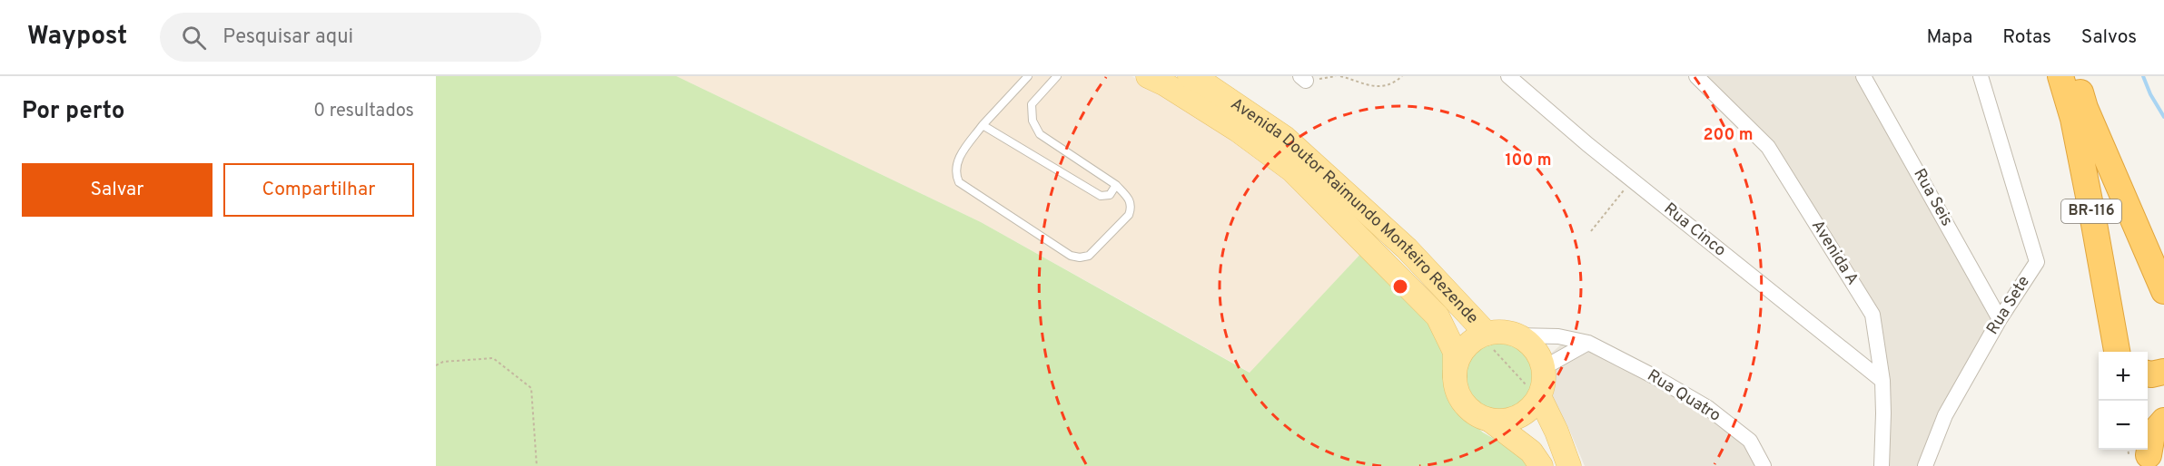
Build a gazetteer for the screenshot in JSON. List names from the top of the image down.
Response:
{
  "streets": {
    "highway": ["BR-116"],
    "main road": ["Avenida Doutor Raimundo Monteiro Rezende"],
    "street": [
      "Rua Seis",
      "Rua Cinco",
      "Avenida A",
      "Rua Sete",
      "Rua Quatro"
    ]
  },
  "crossings": [
    ["Rua Seis", "Rua Sete"],
    ["Avenida Doutor Raimundo Monteiro Rezende", "Rua Quatro"],
    ["Rua Cinco", "Avenida A"]
  ],
  "page": {
    "header": "Waypost",
    "search": "Pesquisar aqui",
    "nav": ["Mapa", "Rotas", "Salvos"],
    "heading": ["Por perto", "0 resultados"],
    "buttons": ["Salvar", "Compartilhar"],
    "map_buttons": ["+", "−"]
  },
  "rings": ["200 m", "100 m"]
}
